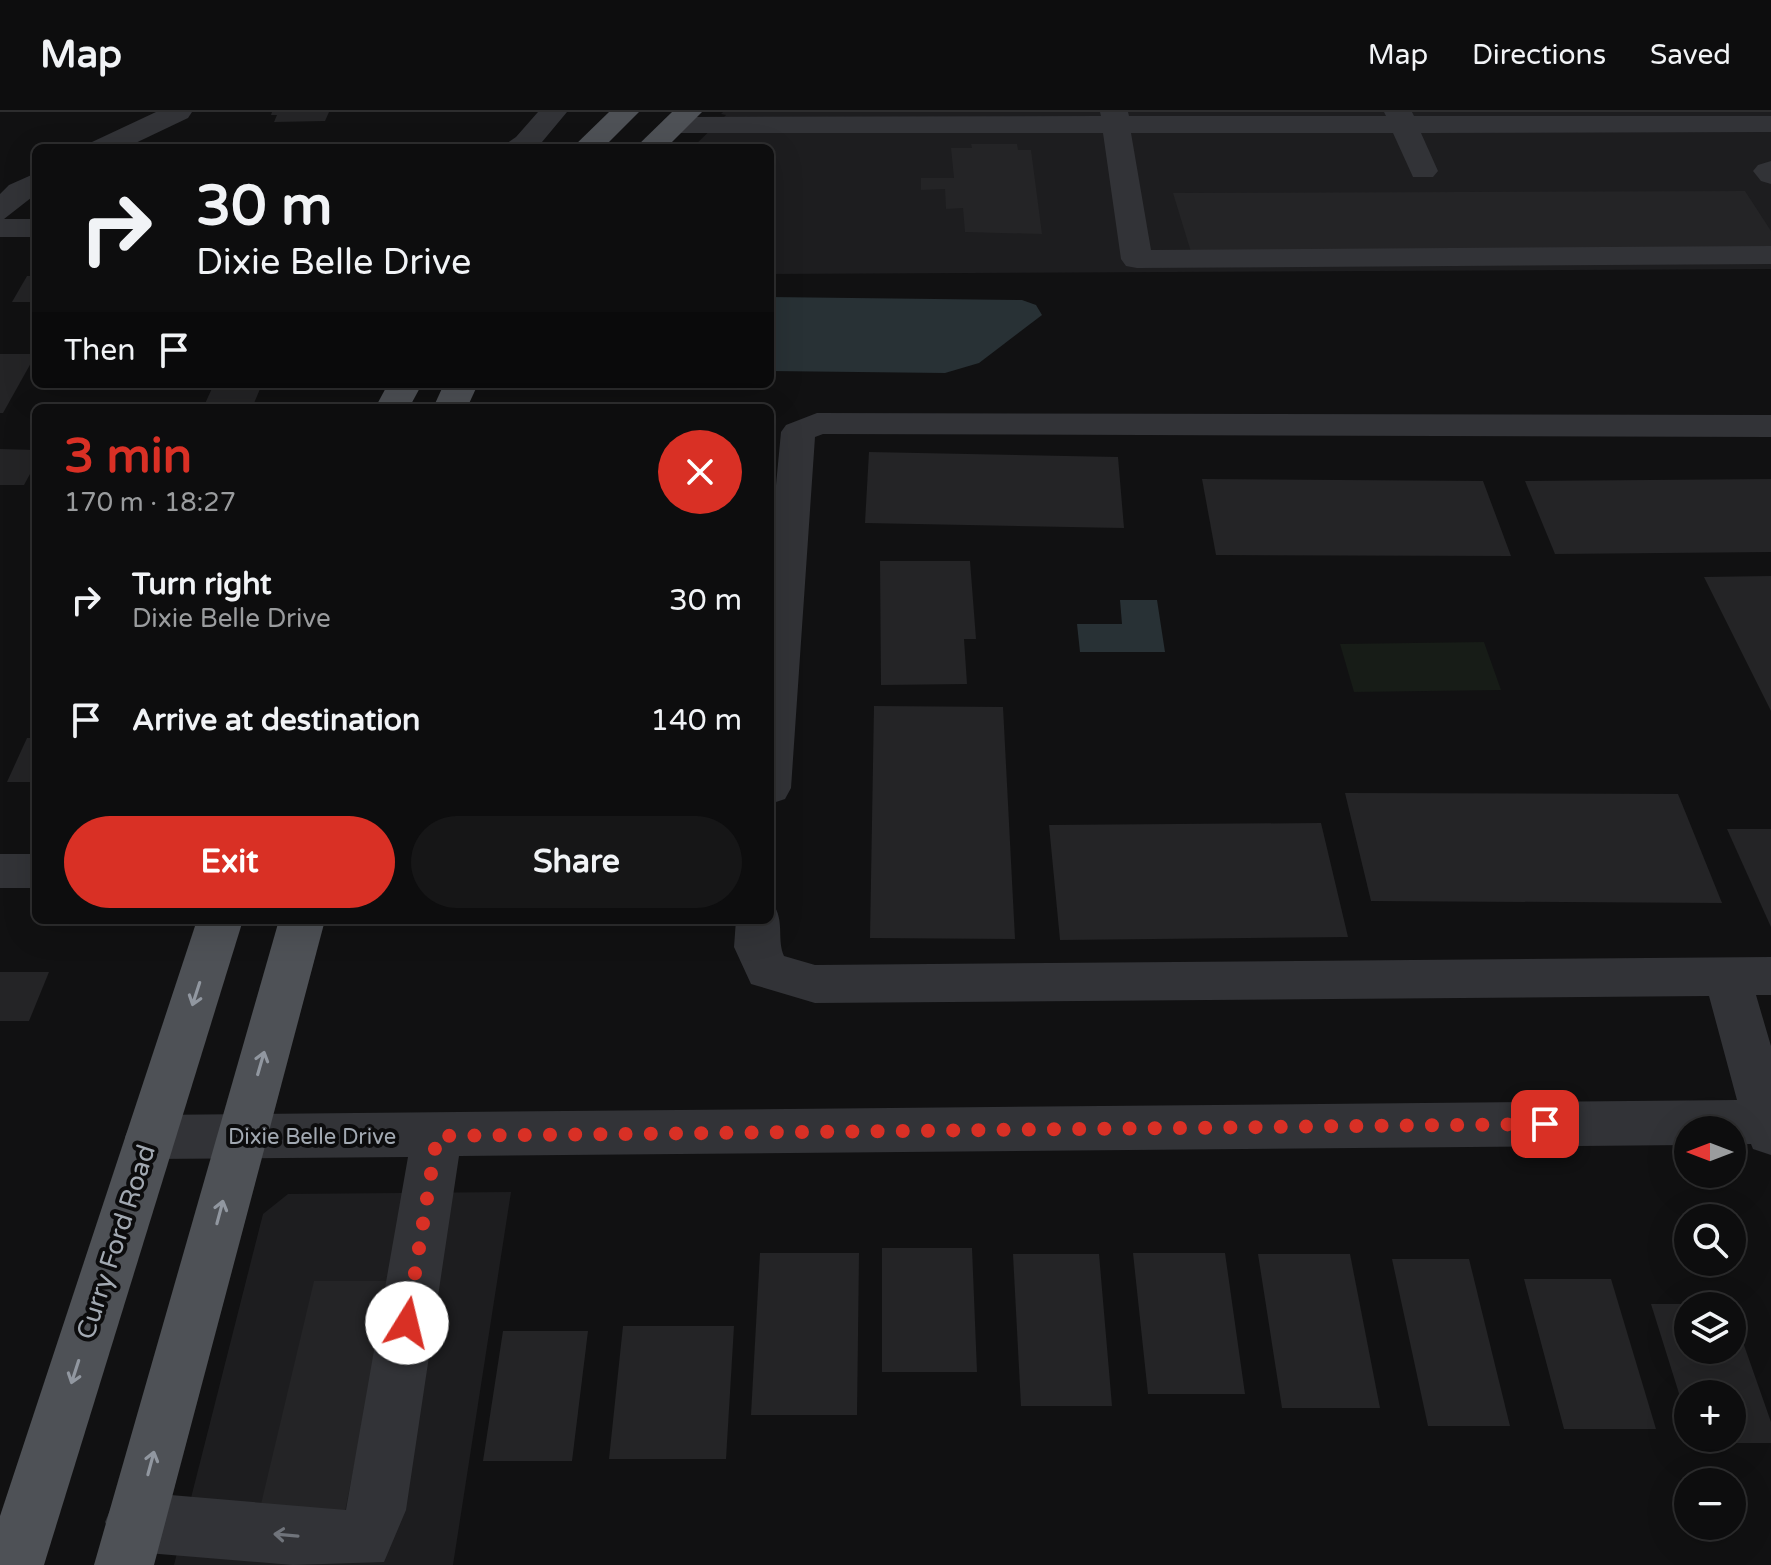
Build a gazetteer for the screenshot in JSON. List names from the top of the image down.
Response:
{
  "streets": {
    "main road": ["Curry Ford Road"],
    "street": ["Dixie Belle Drive"]
  },
  "crossings": [
    ["Dixie Belle Drive", "Curry Ford Road"]
  ],
  "north": "left",
  "page": {
    "header": "Map",
    "nav": ["Map", "Directions", "Saved"],
    "turn": ["30 m", "Dixie Belle Drive"],
    "then": "Then",
    "heading": ["3 min", "170 m · 18:27"],
    "list": [
      {
        "name": "Turn right",
        "note": "Dixie Belle Drive",
        "value": "30 m"
      },
      {
        "name": "Arrive at destination",
        "value": "140 m"
      }
    ],
    "buttons": ["Exit", "Share"],
    "map_buttons": ["+", "−"]
  }
}
